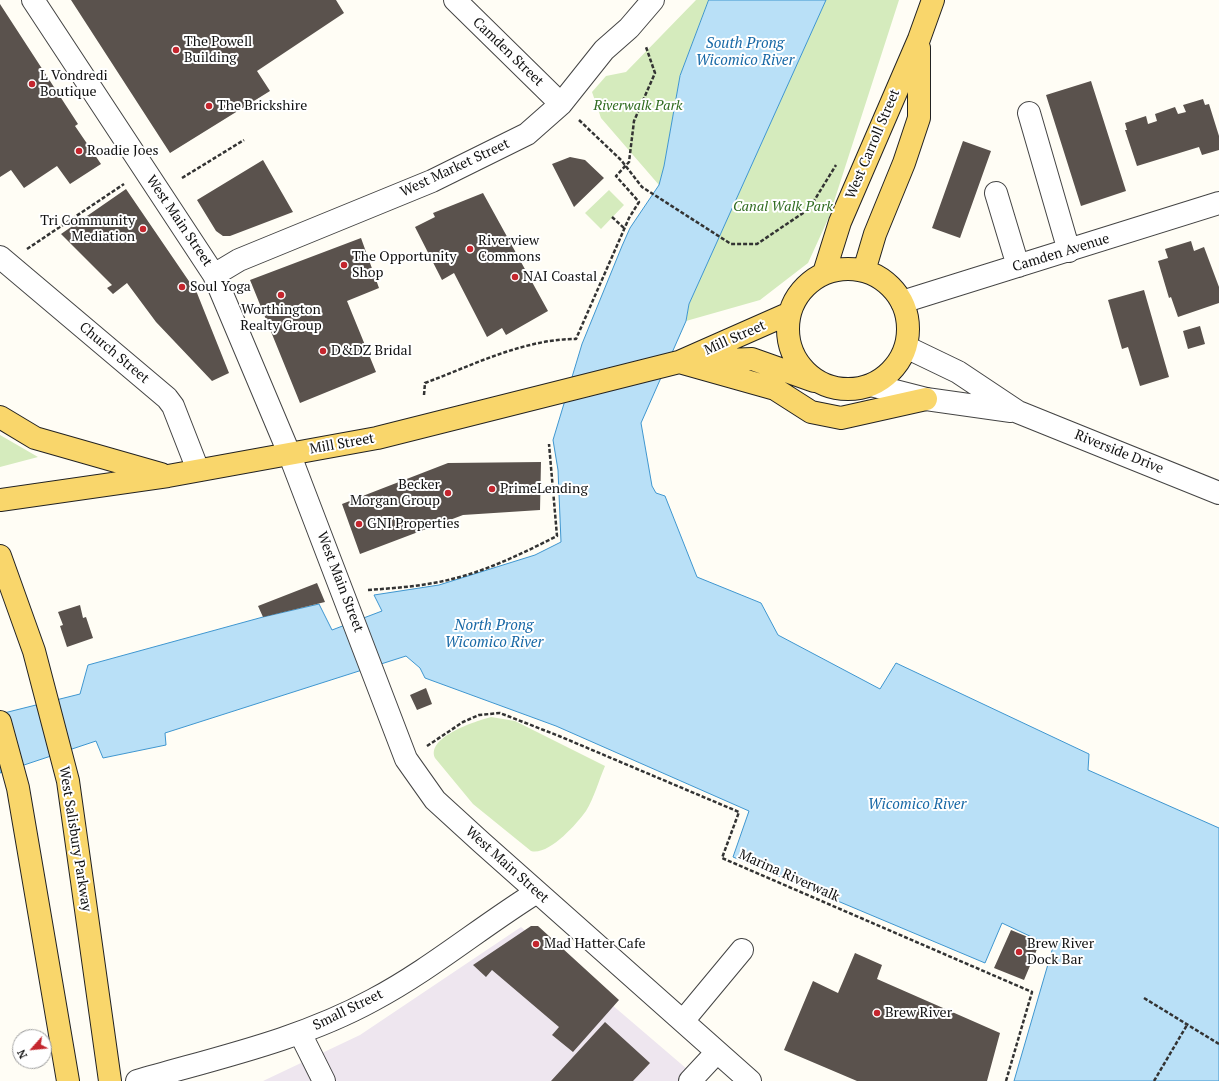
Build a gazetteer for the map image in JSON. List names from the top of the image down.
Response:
{
  "streets": {
    "main road": ["West Carroll Street", "Mill Street", "West Salisbury Parkway"],
    "street": [
      "Camden Street",
      "West Market Street",
      "West Main Street",
      "Camden Avenue",
      "Church Street",
      "Riverside Drive",
      "Small Street"
    ],
    "path": ["Marina Riverwalk"]
  },
  "crossings": [
    ["Camden Street", "West Market Street"],
    ["West Carroll Street", "Camden Avenue"],
    ["West Carroll Street", "Mill Street"],
    ["West Carroll Street", "Riverside Drive"],
    ["West Market Street", "West Main Street"],
    ["West Main Street", "Mill Street"],
    ["West Main Street", "Small Street"],
    ["Camden Avenue", "Mill Street"],
    ["Camden Avenue", "Riverside Drive"],
    ["Mill Street", "Church Street"],
    ["Mill Street", "Riverside Drive"]
  ],
  "water": ["South Prong Wicomico River", "North Prong Wicomico River", "Wicomico River"],
  "parks": ["Riverwalk Park", "Canal Walk Park"],
  "places": [
    "The Powell Building",
    "L Vondredi Boutique",
    "The Brickshire",
    "Roadie Joes",
    "Tri Community Mediation",
    "Riverview Commons",
    "The Opportunity Shop",
    "NAI Coastal",
    "Soul Yoga",
    "Worthington Realty Group",
    "D&DZ Bridal",
    "PrimeLending",
    "Becker Morgan Group",
    "GNI Properties",
    "Mad Hatter Cafe",
    "Brew River Dock Bar",
    "Brew River"
  ],
  "north": "bottom left"
}
